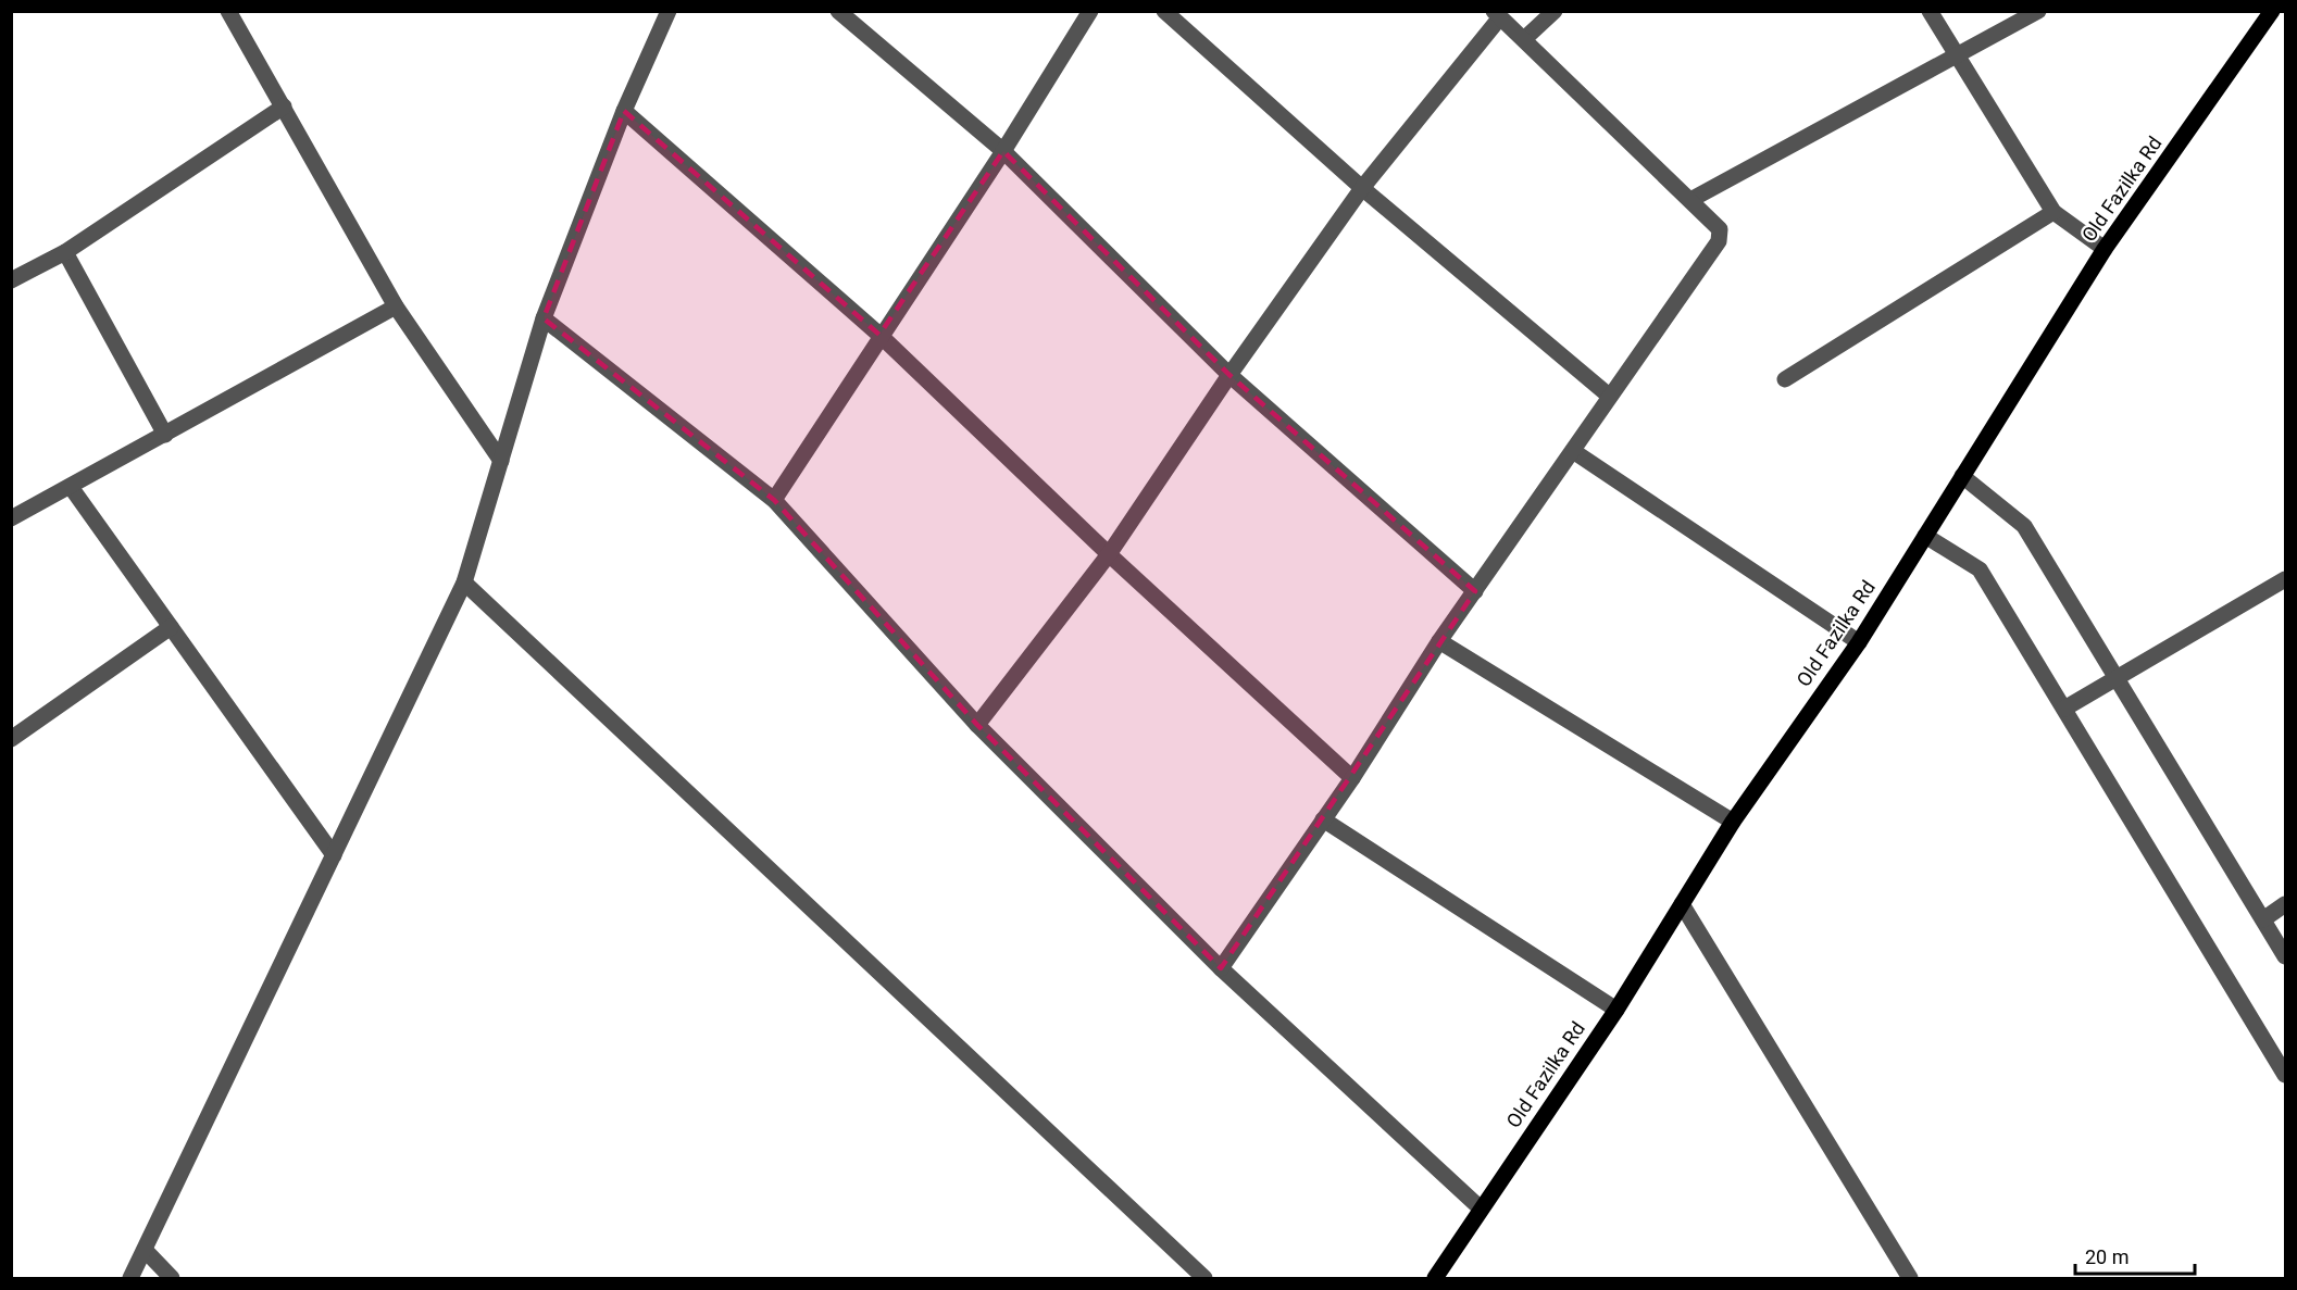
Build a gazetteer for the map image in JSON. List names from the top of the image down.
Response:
{
  "streets": {
    "main road": ["Old Fazilka Rd"]
  },
  "scale_bar": "20 m"
}
